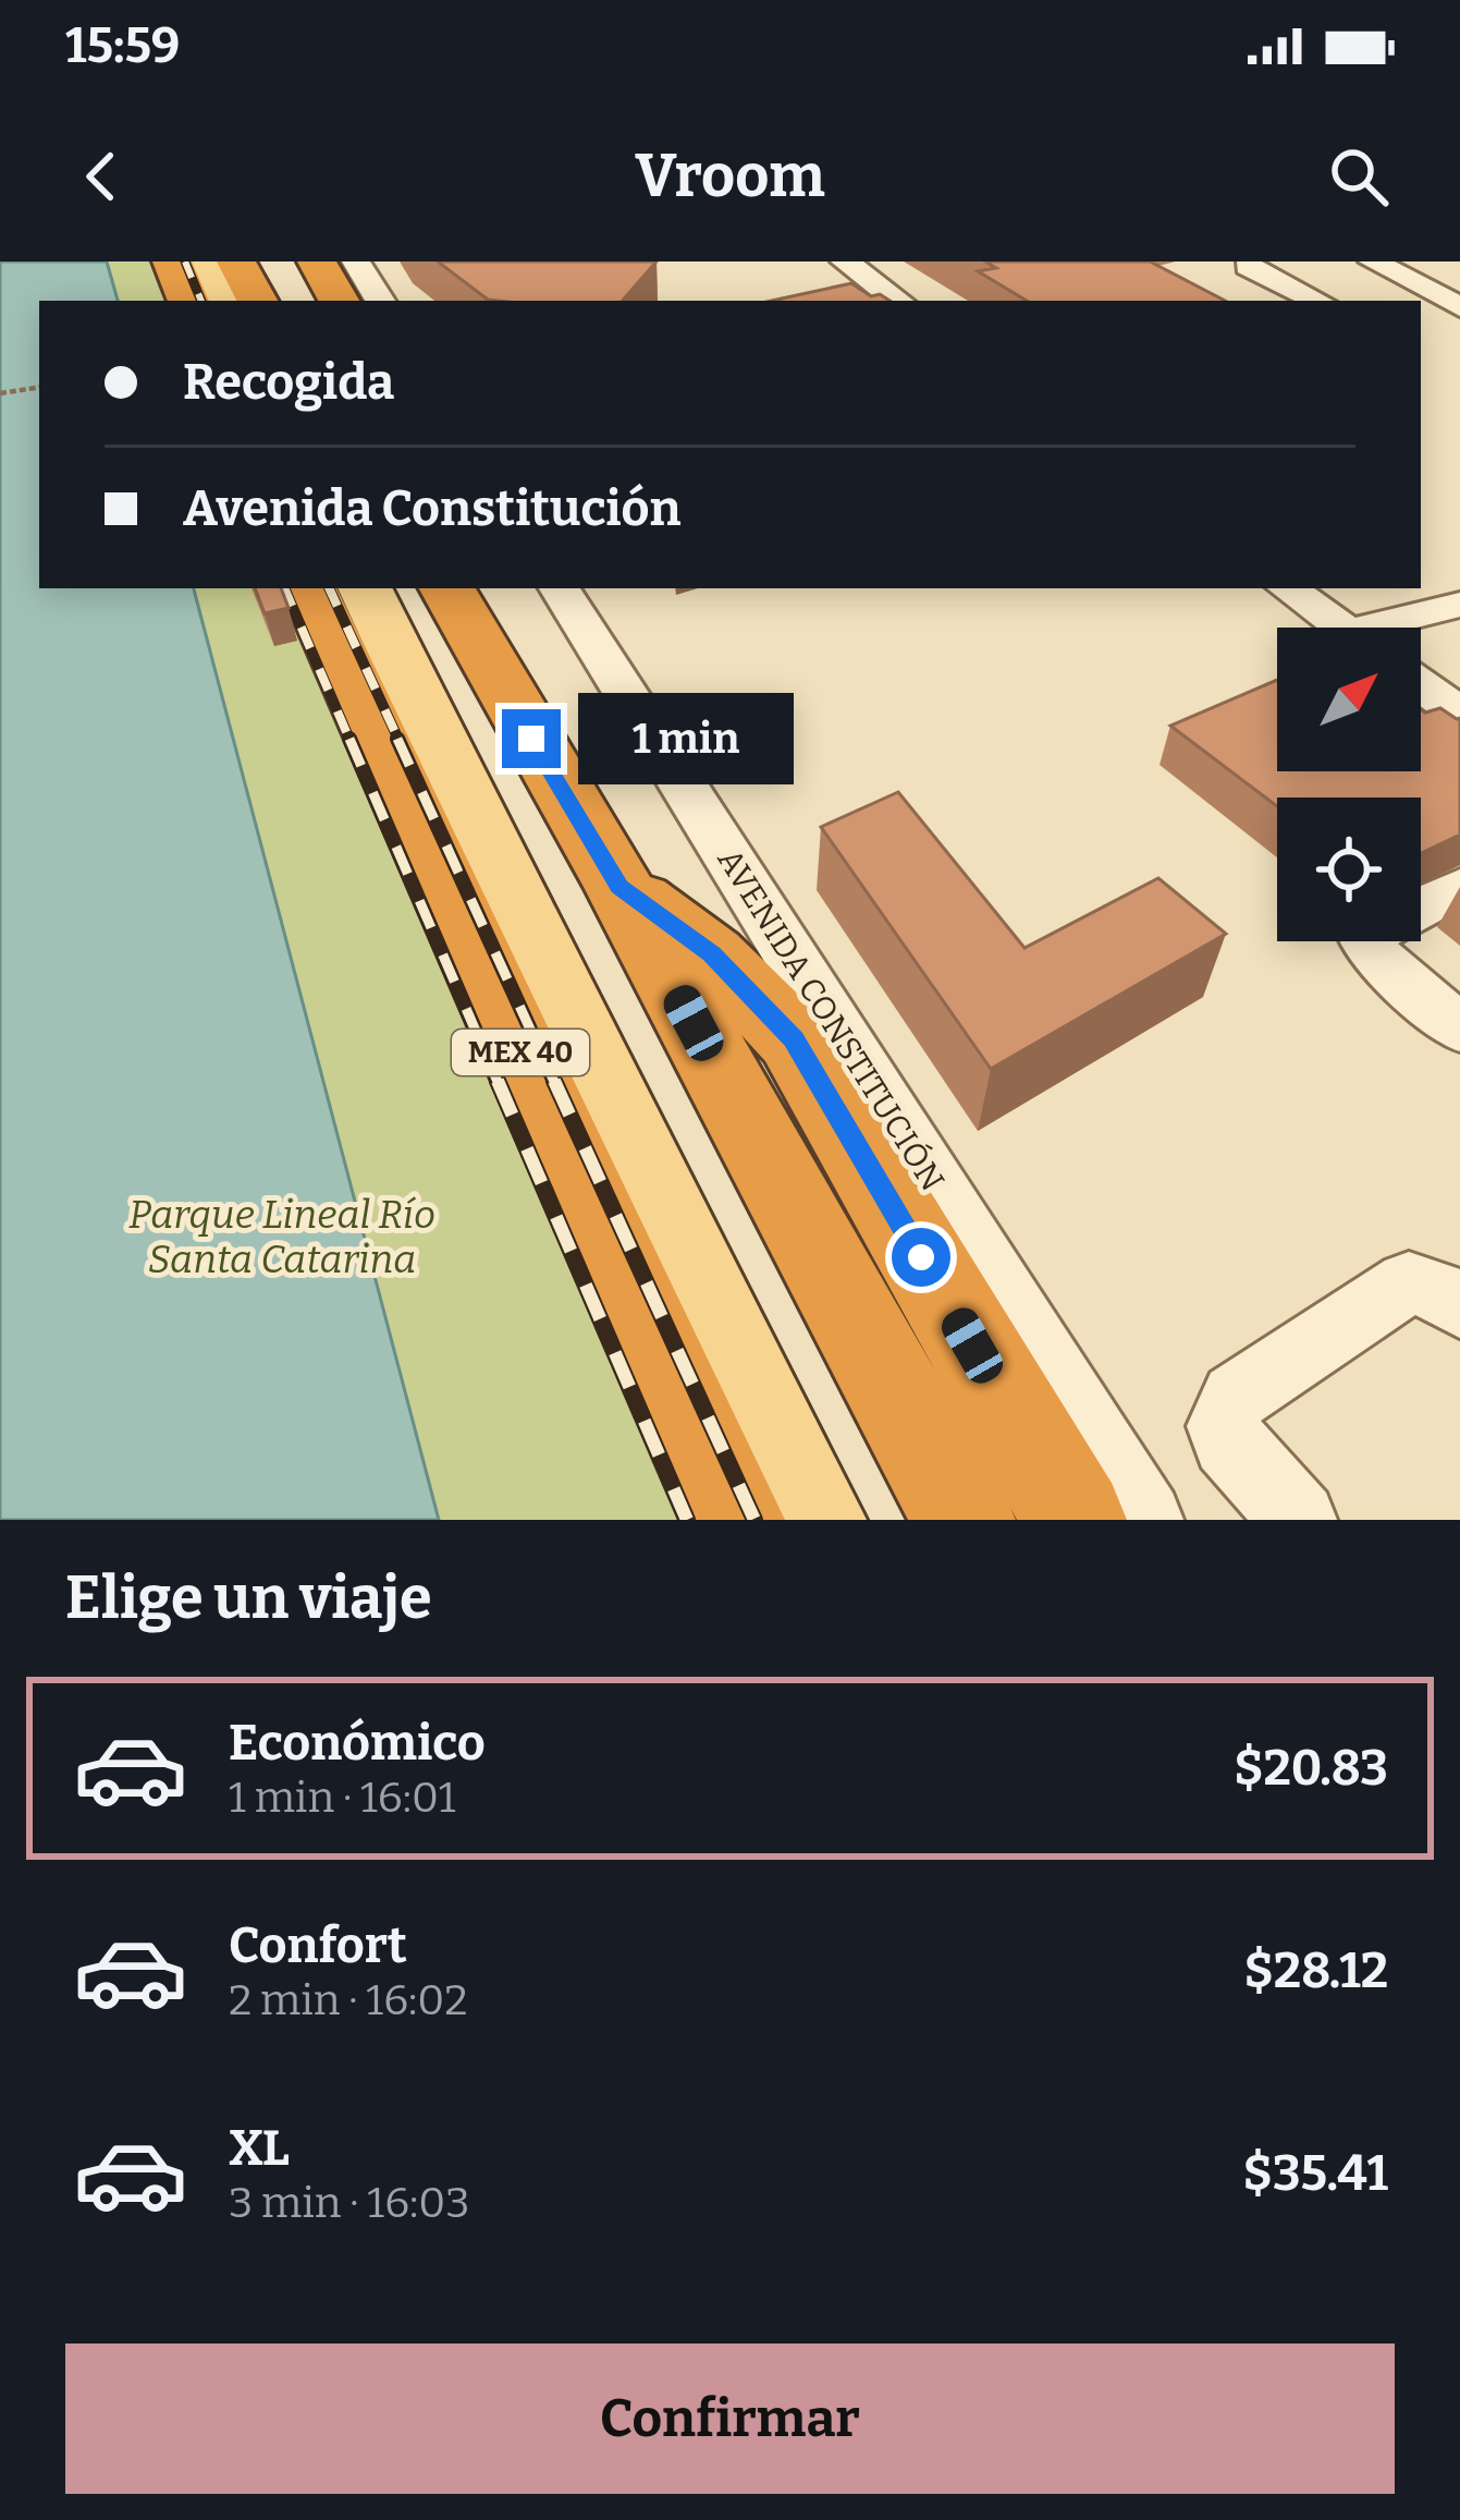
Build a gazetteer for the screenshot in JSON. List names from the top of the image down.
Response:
{
  "streets": {
    "highway": ["MEX 40"],
    "street": ["AVENIDA CONSTITUCIÓN"]
  },
  "parks": ["Parque Lineal Río Santa Catarina"],
  "north": "top right",
  "page": {
    "status": "15:59",
    "header": "Vroom",
    "banner": ["Recogida", "Avenida Constitución"],
    "bubble": "1 min",
    "heading": "Elige un viaje",
    "list": [
      {
        "name": "Económico",
        "note": "1 min · 16:01",
        "value": "$20.83"
      },
      {
        "name": "Confort",
        "note": "2 min · 16:02",
        "value": "$28.12"
      },
      {
        "name": "XL",
        "note": "3 min · 16:03",
        "value": "$35.41"
      }
    ],
    "buttons": "Confirmar"
  }
}
